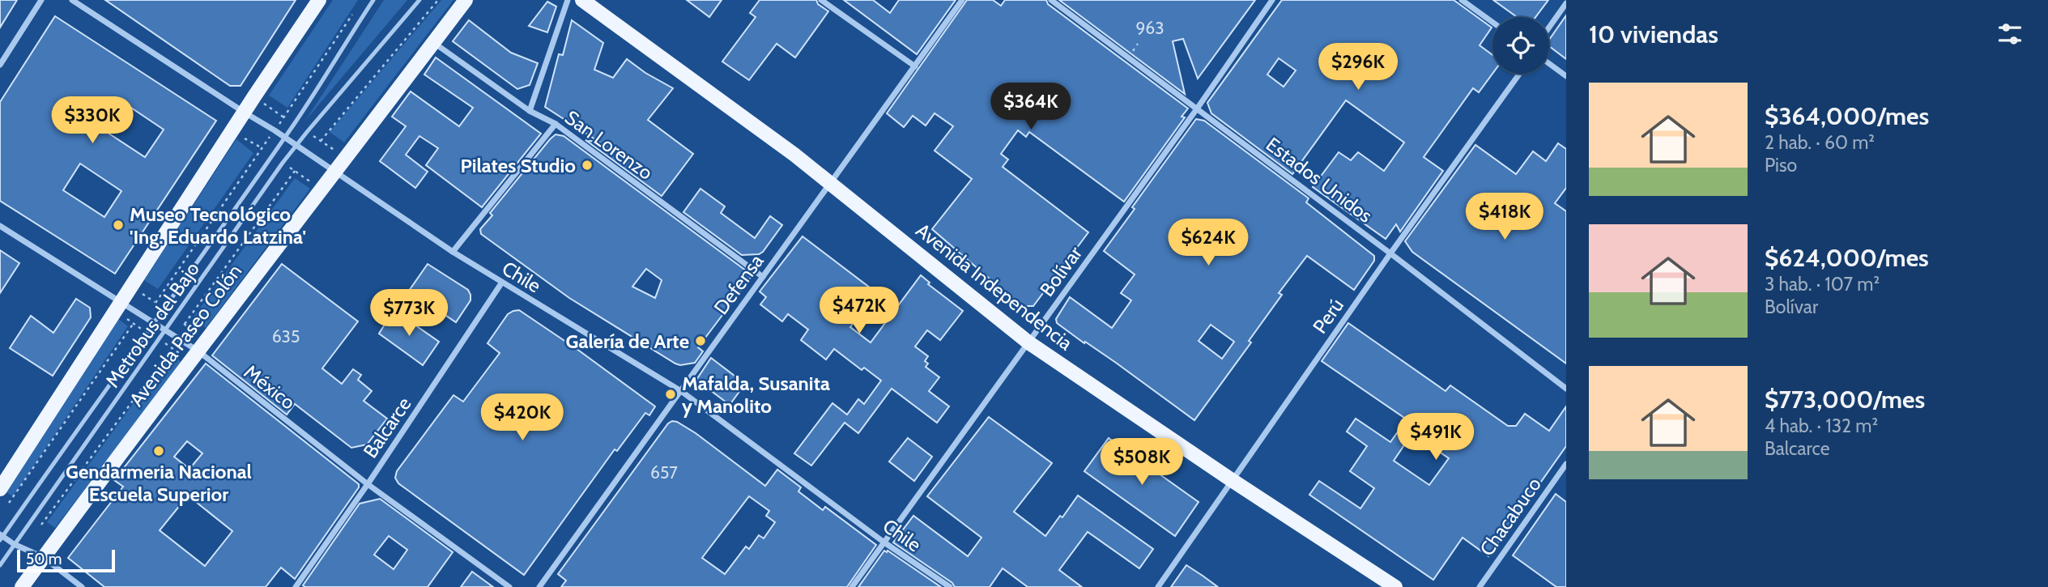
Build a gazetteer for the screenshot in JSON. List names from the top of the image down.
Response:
{
  "streets": {
    "main road": ["Avenida Independencia", "Avenida Paseo Colón"],
    "street": [
      "San Lorenzo",
      "Estados Unidos",
      "Bolívar",
      "Chile",
      "Defensa",
      "Perú",
      "México",
      "Balcarce",
      "Chacabuco"
    ],
    "lane": ["Metrobus del Bajo"]
  },
  "crossings": [
    ["San Lorenzo", "Defensa"],
    ["San Lorenzo", "Avenida Paseo Colón"],
    ["Estados Unidos", "Bolívar"],
    ["Estados Unidos", "Perú"],
    ["Bolívar", "Chile"],
    ["Bolívar", "Avenida Independencia"],
    ["Chile", "Defensa"],
    ["Chile", "Metrobus del Bajo"],
    ["Chile", "Avenida Paseo Colón"],
    ["Chile", "Balcarce"],
    ["Defensa", "Avenida Independencia"],
    ["Avenida Independencia", "Perú"],
    ["Metrobus del Bajo", "México"],
    ["Avenida Paseo Colón", "México"],
    ["México", "Balcarce"]
  ],
  "places": [
    "Pilates Studio",
    "Museo Tecnológico 'Ing. Eduardo Latzina'",
    "Galería de Arte",
    "Mafalda, Susanita y Manolito",
    "Gendarmeria Nacional Escuela Superior"
  ],
  "house_numbers": ["963", "635", "657"],
  "scale_bar": "50 m",
  "page": {
    "heading": "10 viviendas",
    "price": [
      "$296K",
      "$364K",
      "$330K",
      "$418K",
      "$624K",
      "$472K",
      "$773K",
      "$420K",
      "$491K",
      "$508K"
    ],
    "list": [
      {
        "name": "$364,000/mes",
        "note": "2 hab. · 60 m² · Piso"
      },
      {
        "name": "$624,000/mes",
        "note": "3 hab. · 107 m² · Bolívar"
      },
      {
        "name": "$773,000/mes",
        "note": "4 hab. · 132 m² · Balcarce"
      }
    ],
    "scale": "50 m"
  }
}
